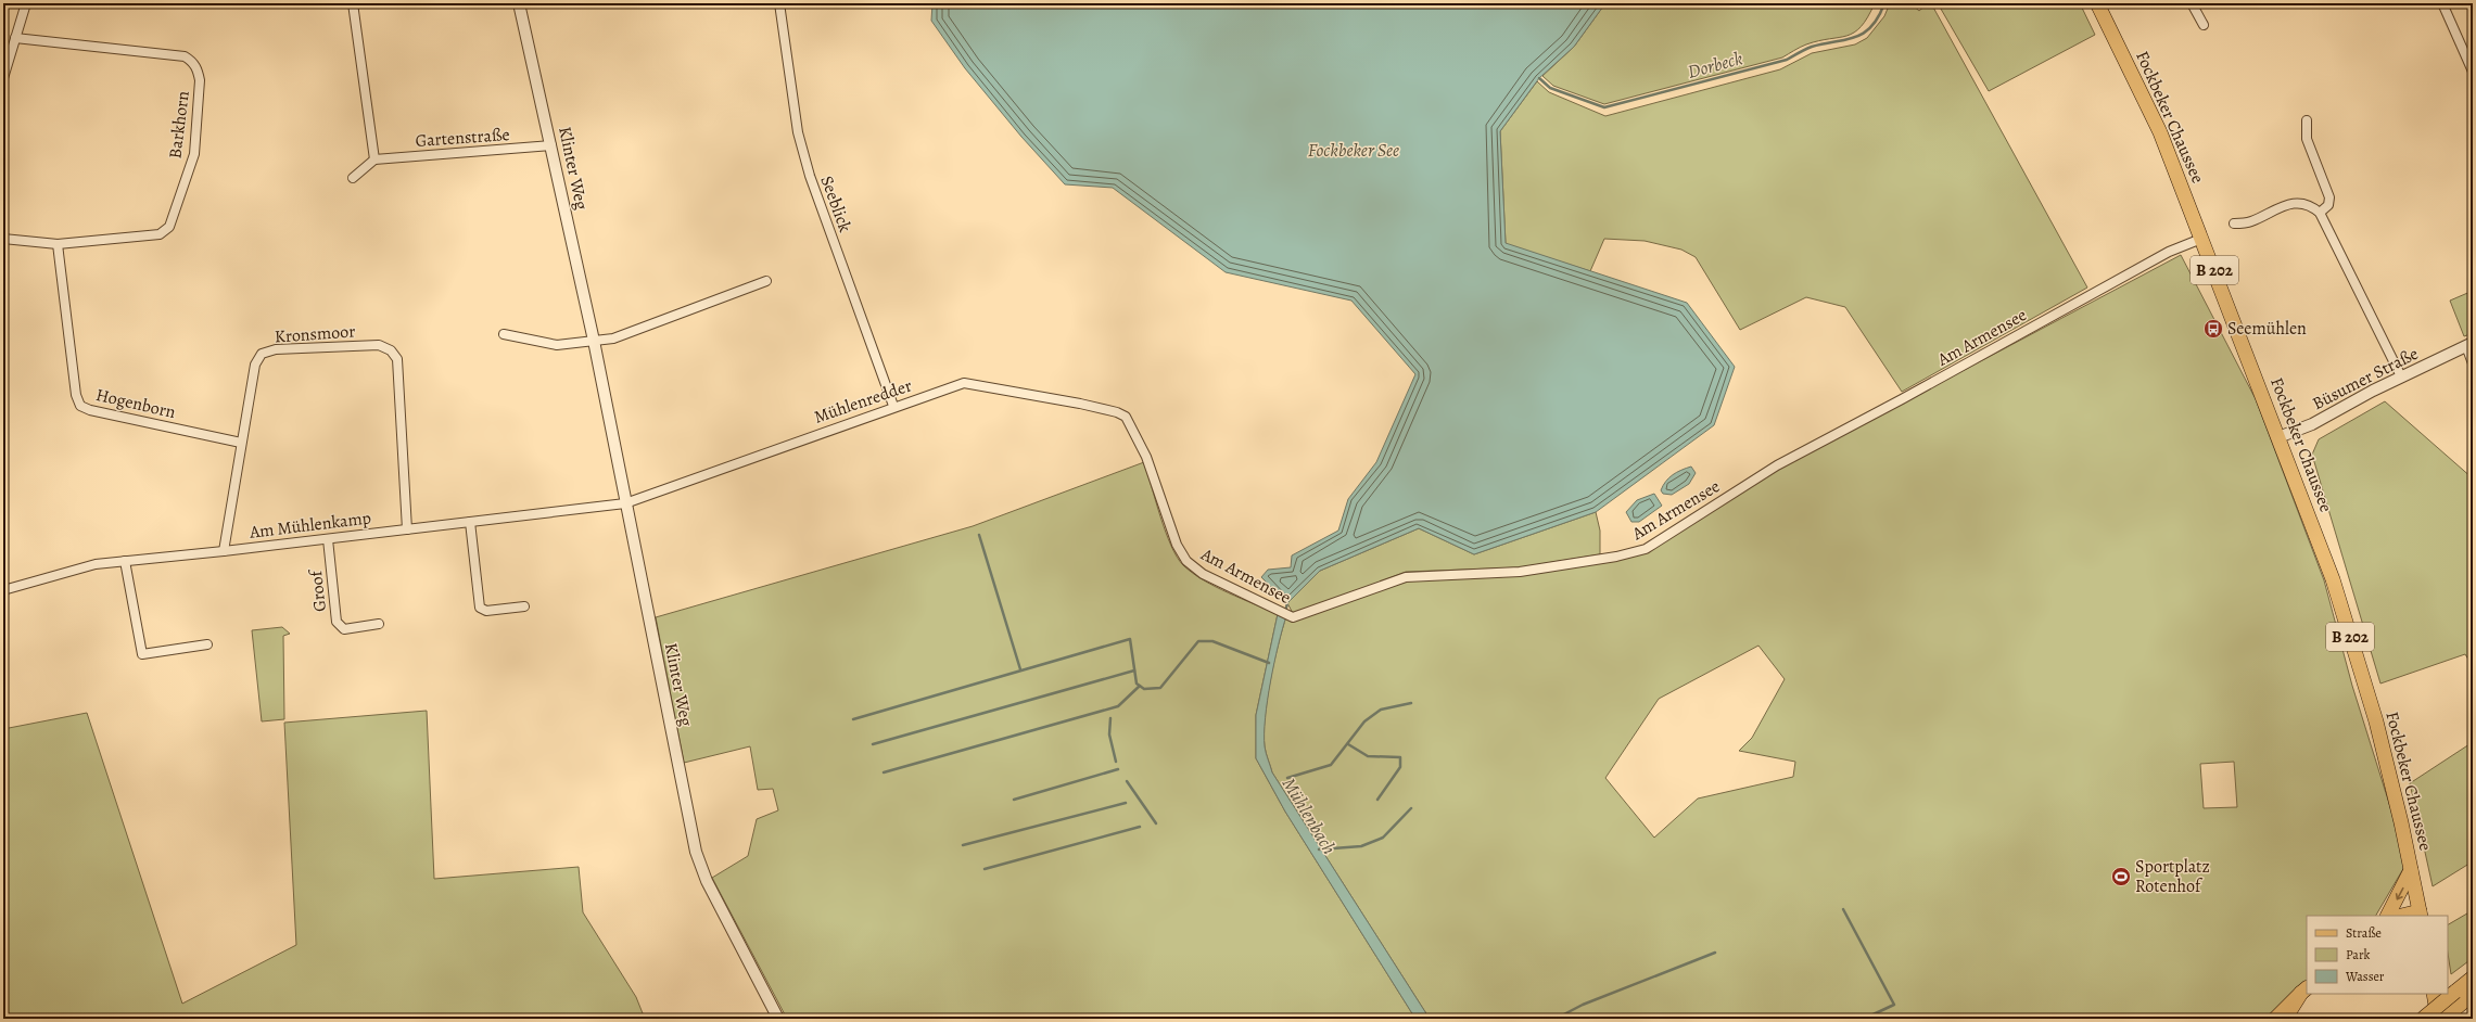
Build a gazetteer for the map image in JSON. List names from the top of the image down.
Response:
{
  "streets": {
    "main road": ["Fockbeker Chaussee", "B 202"],
    "street": [
      "Barkhorn",
      "Gartenstraße",
      "Klinter Weg",
      "Seeblick",
      "Kronsmoor",
      "Am Armensee",
      "Büsumer Straße",
      "Mühlenredder",
      "Hogenborn",
      "Am Mühlenkamp",
      "Groof"
    ]
  },
  "crossings": [
    ["Fockbeker Chaussee", "Am Armensee"],
    ["Fockbeker Chaussee", "Büsumer Straße"],
    ["Barkhorn", "Hogenborn"],
    ["Gartenstraße", "Klinter Weg"],
    ["Klinter Weg", "Mühlenredder"],
    ["Klinter Weg", "Am Mühlenkamp"],
    ["Seeblick", "Mühlenredder"],
    ["Kronsmoor", "Hogenborn"],
    ["Kronsmoor", "Am Mühlenkamp"],
    ["Am Armensee", "Mühlenredder"],
    ["Mühlenredder", "Am Mühlenkamp"],
    ["Am Mühlenkamp", "Groof"]
  ],
  "water": ["Dorbeck", "Fockbeker See", "Mühlenbach"],
  "places": {
    "bus stop": ["Seemühlen"],
    "sports": ["Sportplatz Rotenhof"]
  },
  "legend": ["Straße", "Park", "Wasser"]
}
